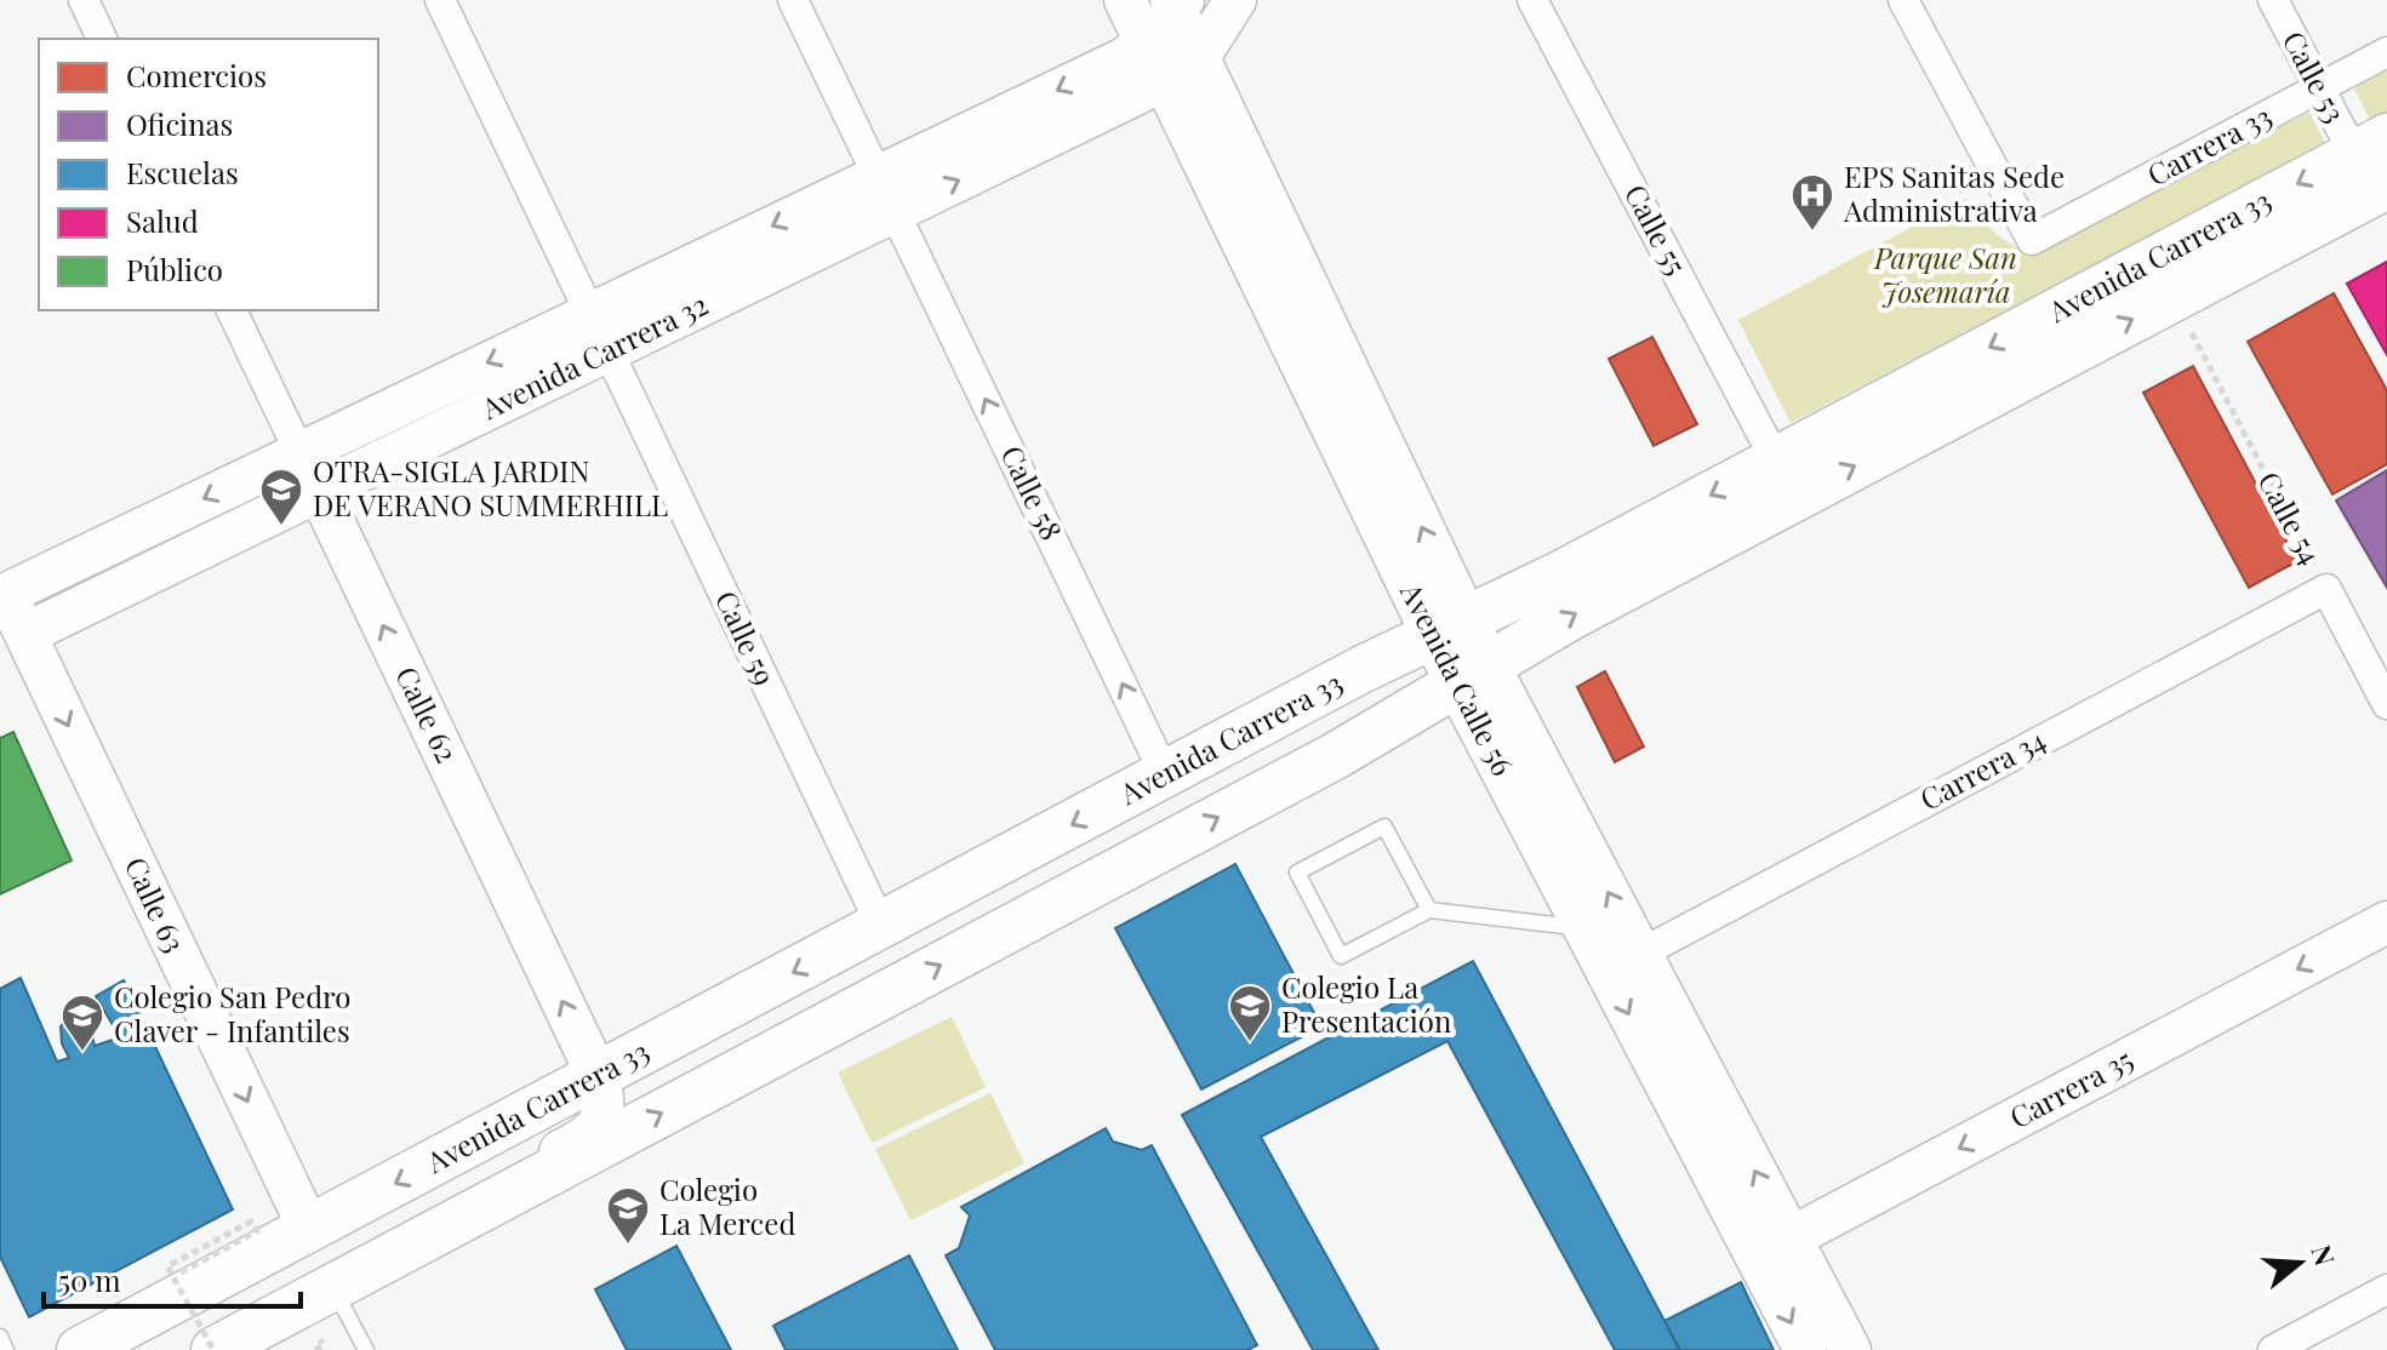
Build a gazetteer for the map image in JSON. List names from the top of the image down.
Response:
{
  "streets": {
    "main road": ["Avenida Carrera 33"],
    "street": [
      "Calle 53",
      "Carrera 33",
      "Calle 55",
      "Avenida Carrera 32",
      "Calle 58",
      "Calle 54",
      "Calle 59",
      "Avenida Calle 56",
      "Calle 62",
      "Carrera 34",
      "Calle 63",
      "Carrera 35"
    ]
  },
  "crossings": [
    ["Calle 53", "Carrera 33"],
    ["Calle 53", "Avenida Carrera 33"],
    ["Calle 55", "Avenida Carrera 33"],
    ["Avenida Carrera 33", "Calle 58"],
    ["Avenida Carrera 33", "Calle 59"],
    ["Avenida Carrera 33", "Avenida Calle 56"],
    ["Avenida Carrera 33", "Calle 62"],
    ["Avenida Carrera 33", "Calle 63"],
    ["Avenida Carrera 32", "Calle 58"],
    ["Avenida Carrera 32", "Calle 59"],
    ["Avenida Carrera 32", "Avenida Calle 56"],
    ["Avenida Carrera 32", "Calle 62"],
    ["Avenida Carrera 32", "Calle 63"],
    ["Calle 54", "Carrera 34"],
    ["Avenida Calle 56", "Carrera 34"],
    ["Avenida Calle 56", "Carrera 35"]
  ],
  "one_way": [
    "Calle 58",
    "Calle 62",
    "Calle 63",
    "Carrera 35"
  ],
  "parks": ["Parque San Josemaría"],
  "places": {
    "hospital": ["EPS Sanitas Sede Administrativa"],
    "school or university": [
      "OTRA-SIGLA JARDIN DE VERANO SUMMERHILL",
      "Colegio La Presentación",
      "Colegio San Pedro Claver - Infantiles",
      "Colegio La Merced"
    ]
  },
  "legend": [
    "Comercios",
    "Oficinas",
    "Escuelas",
    "Salud",
    "Público"
  ],
  "scale_bar": "50 m",
  "north": "right"
}
